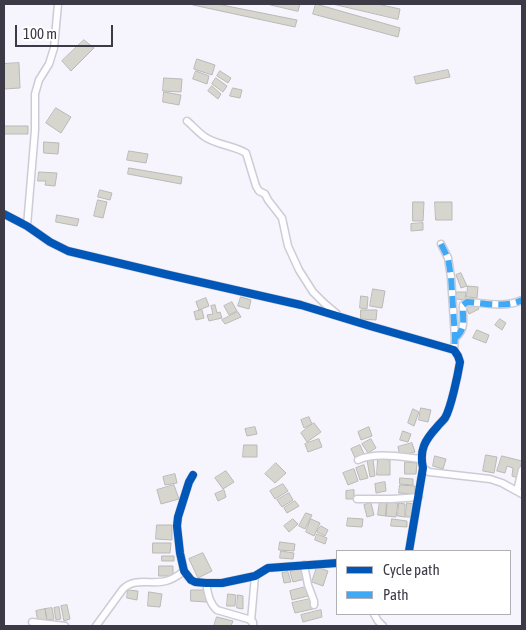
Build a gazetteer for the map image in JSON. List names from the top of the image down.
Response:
{
  "legend": ["Cycle path", "Path"],
  "scale_bar": "100 m"
}
